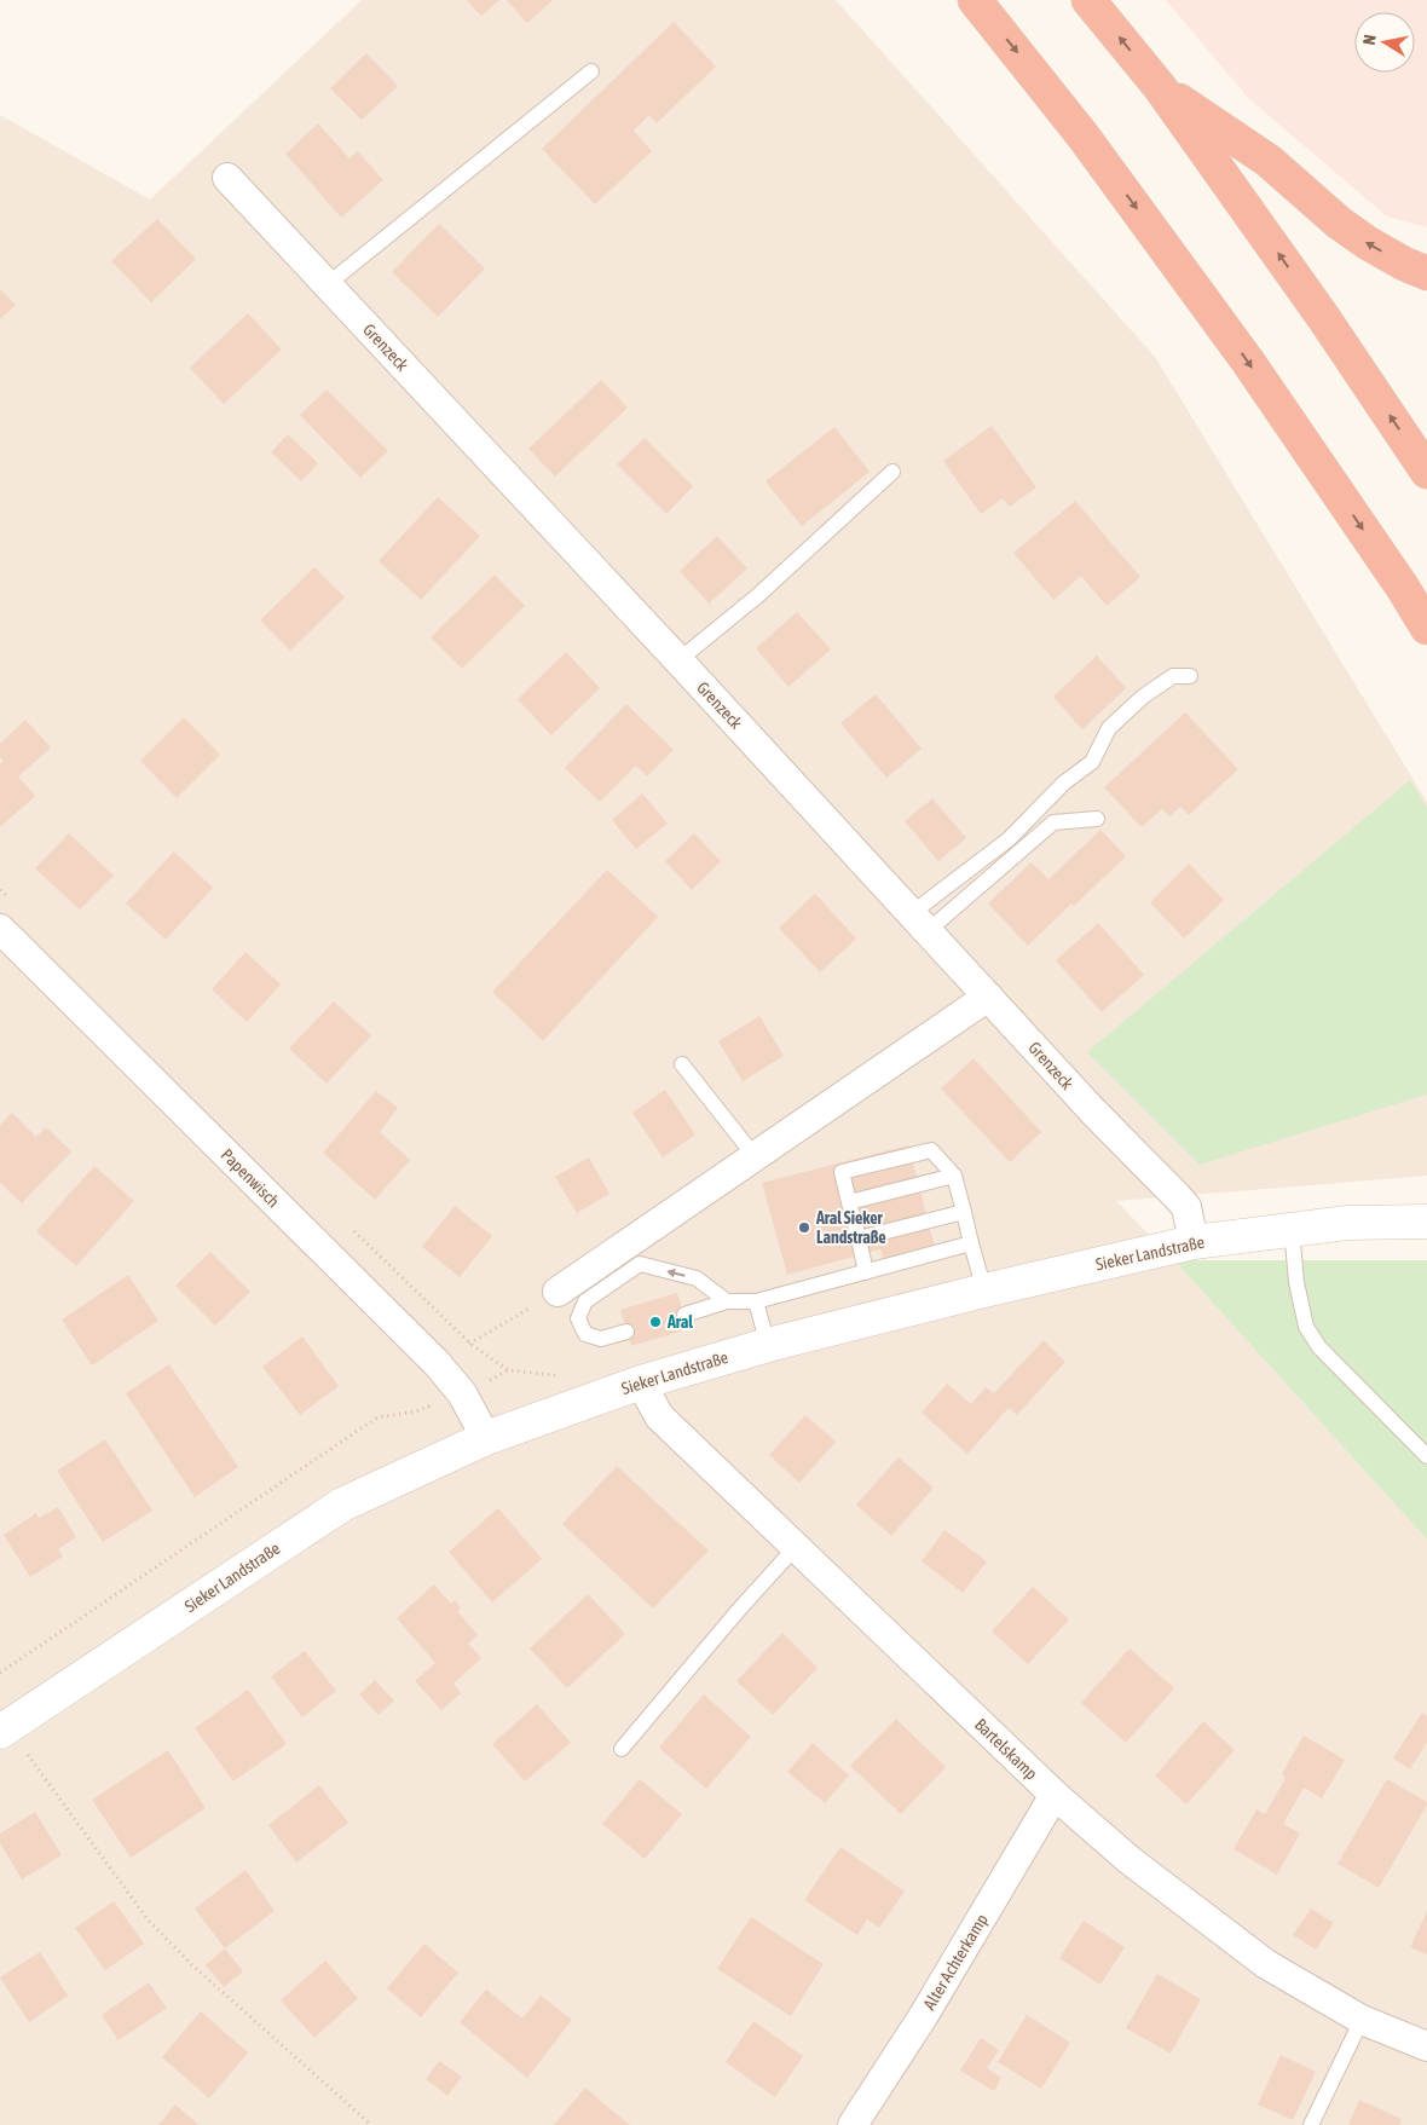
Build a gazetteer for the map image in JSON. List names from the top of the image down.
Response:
{
  "streets": {
    "street": [
      "Grenzeck",
      "Papenwisch",
      "Sieker Landstraße",
      "Bartelskamp",
      "Alter Achterkamp"
    ]
  },
  "crossings": [
    ["Grenzeck", "Sieker Landstraße"],
    ["Papenwisch", "Sieker Landstraße"],
    ["Sieker Landstraße", "Bartelskamp"],
    ["Bartelskamp", "Alter Achterkamp"]
  ],
  "places": ["Aral Sieker Landstraße", "Aral"],
  "north": "left"
}
